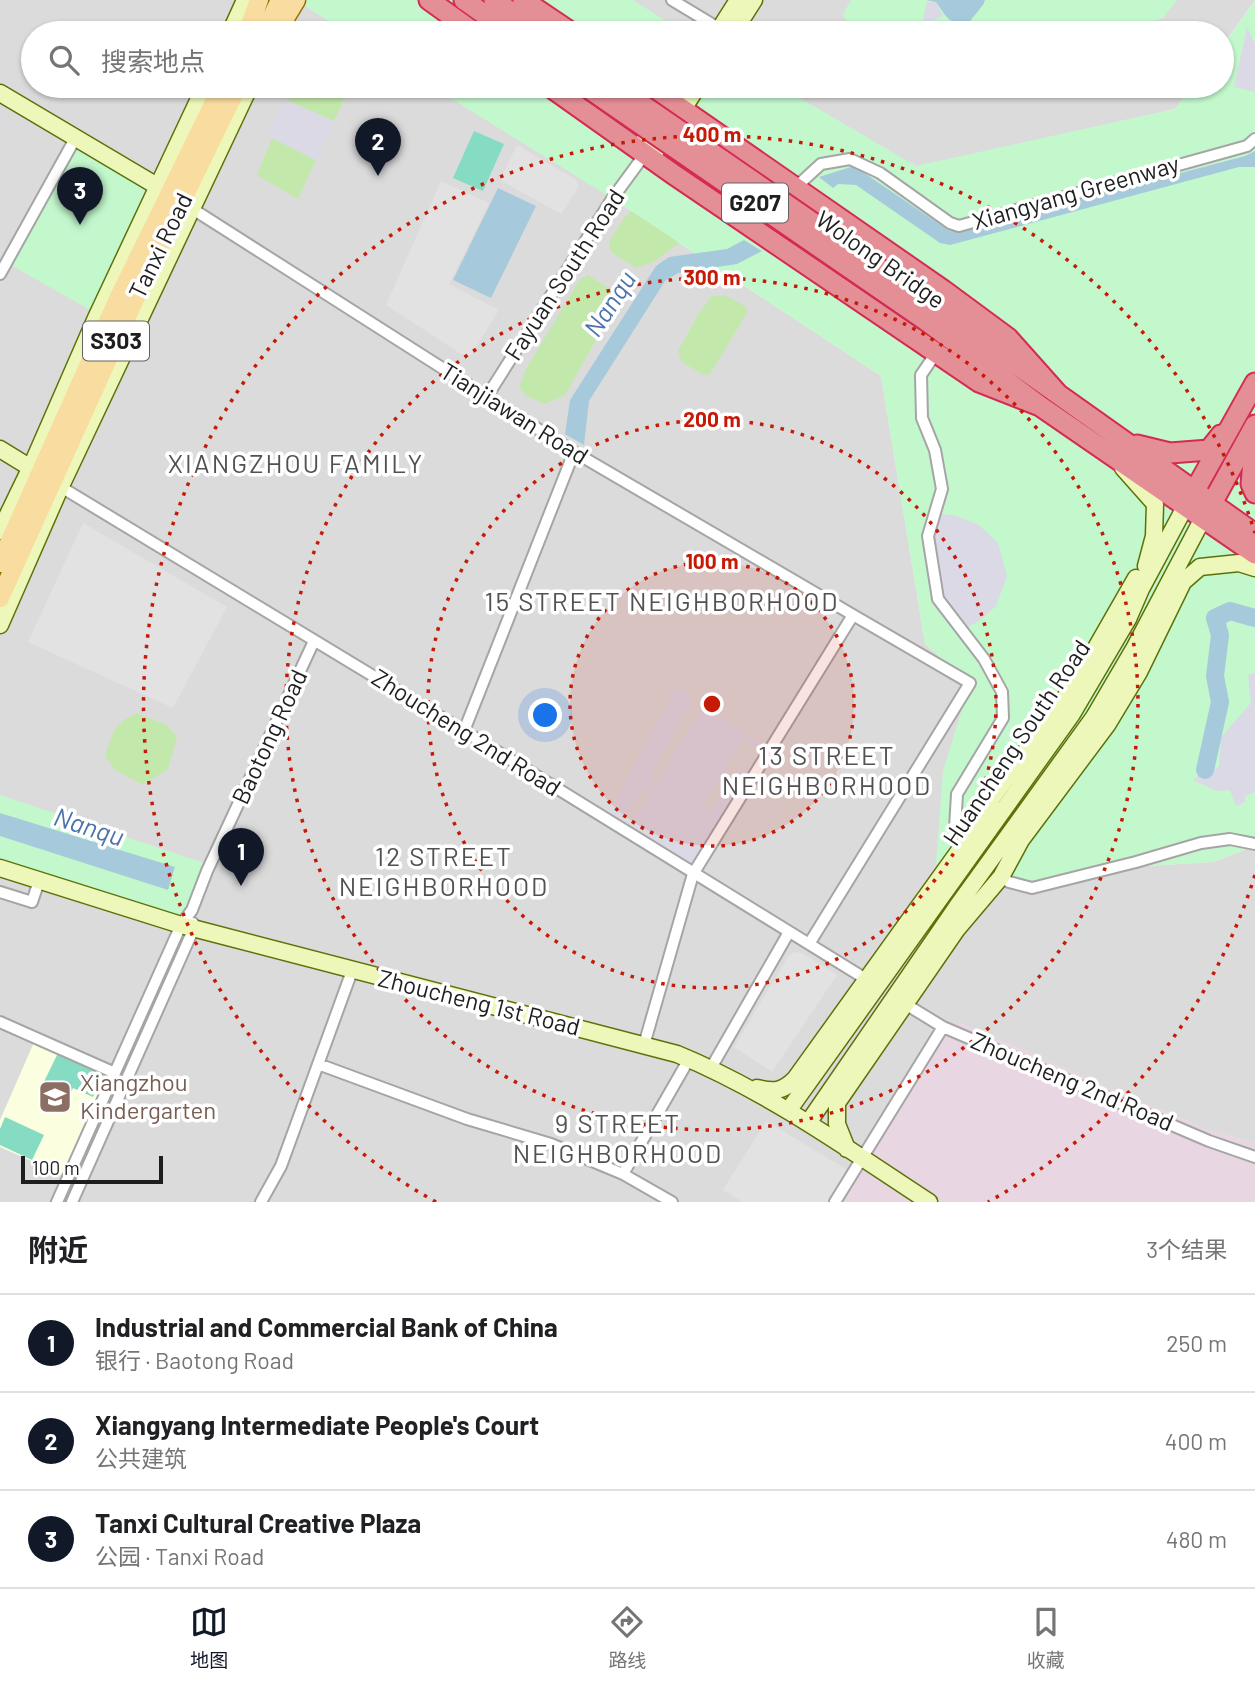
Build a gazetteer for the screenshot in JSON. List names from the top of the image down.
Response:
{
  "streets": {
    "highway": ["G207", "Wolong Bridge", "Huancheng South Road"],
    "main road": ["Tanxi Road", "S303"],
    "street": [
      "Xiangyang Greenway",
      "Fayuan South Road",
      "Tianjiawan Road",
      "Zhoucheng 2nd Road",
      "Baotong Road",
      "Zhoucheng 1st Road"
    ]
  },
  "crossings": [
    ["G207", "Wolong Bridge"],
    ["G207", "Huancheng South Road"],
    ["Tanxi Road", "Tianjiawan Road"],
    ["Tanxi Road", "Zhoucheng 2nd Road"],
    ["Fayuan South Road", "Tianjiawan Road"],
    ["Tianjiawan Road", "Zhoucheng 2nd Road"],
    ["Zhoucheng 2nd Road", "Baotong Road"],
    ["Zhoucheng 2nd Road", "Huancheng South Road"],
    ["Baotong Road", "Zhoucheng 1st Road"],
    ["Huancheng South Road", "Zhoucheng 1st Road"]
  ],
  "districts": [
    "XIANGZHOU FAMILY",
    "15 STREET NEIGHBORHOOD",
    "13 STREET NEIGHBORHOOD",
    "12 STREET NEIGHBORHOOD",
    "9 STREET NEIGHBORHOOD"
  ],
  "water": ["Nanqu"],
  "places": {
    "school or university": ["Xiangzhou Kindergarten"]
  },
  "scale_bar": "100 m",
  "page": {
    "search": "搜索地点",
    "pins": ["2", "3", "1"],
    "scale": "100 m",
    "heading": ["附近", "3个结果"],
    "list": [
      {
        "mark": "1",
        "name": "Industrial and Commercial Bank of China",
        "note": "银行 · Baotong Road",
        "value": "250 m"
      },
      {
        "mark": "2",
        "name": "Xiangyang Intermediate People's Court",
        "note": "公共建筑",
        "value": "400 m"
      },
      {
        "mark": "3",
        "name": "Tanxi Cultural Creative Plaza",
        "note": "公园 · Tanxi Road",
        "value": "480 m"
      }
    ],
    "nav": ["地图", "路线", "收藏"]
  },
  "rings": [
    "400 m",
    "300 m",
    "200 m",
    "100 m"
  ]
}
